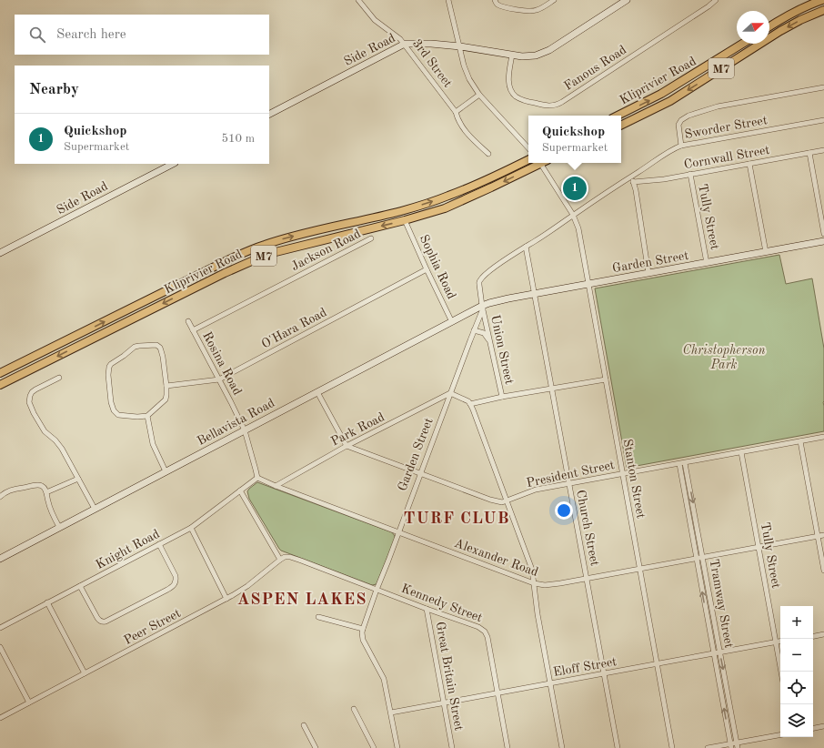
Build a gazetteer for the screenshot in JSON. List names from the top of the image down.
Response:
{
  "streets": {
    "main road": ["M7", "Kliprivier Road"],
    "street": [
      "Side Road",
      "3rd Street",
      "Fanous Road",
      "Sworder Street",
      "Cornwall Street",
      "Tully Street",
      "Jackson Road",
      "Garden Street",
      "Sophia Road",
      "O'Hara Road",
      "Union Street",
      "Rosina Road",
      "Bellavista Road",
      "Park Road",
      "President Street",
      "Stanton Street",
      "Church Street",
      "Knight Road",
      "Alexander Road",
      "Kennedy Street",
      "Tramway Street",
      "Peer Street",
      "Eloff Street",
      "Great Britain Street"
    ]
  },
  "crossings": [
    ["Side Road", "3rd Street"],
    ["Side Road", "Fanous Road"],
    ["Kliprivier Road", "Sophia Road"],
    ["Sworder Street", "Garden Street"],
    ["Sworder Street", "Union Street"],
    ["Sworder Street", "Bellavista Road"],
    ["Sworder Street", "Stanton Street"],
    ["Sworder Street", "Church Street"],
    ["Cornwall Street", "Tully Street"],
    ["Tully Street", "Garden Street"],
    ["Tully Street", "President Street"],
    ["Tully Street", "Alexander Road"],
    ["Tully Street", "Eloff Street"],
    ["Jackson Road", "Rosina Road"],
    ["Garden Street", "Union Street"],
    ["Garden Street", "Bellavista Road"],
    ["Garden Street", "Park Road"],
    ["Garden Street", "President Street"],
    ["Garden Street", "Stanton Street"],
    ["Garden Street", "Church Street"],
    ["Garden Street", "Alexander Road"],
    ["Garden Street", "Kennedy Street"],
    ["Sophia Road", "O'Hara Road"],
    ["Sophia Road", "Bellavista Road"],
    ["O'Hara Road", "Rosina Road"],
    ["Union Street", "Bellavista Road"],
    ["Rosina Road", "Bellavista Road"],
    ["Rosina Road", "Knight Road"],
    ["Rosina Road", "Alexander Road"],
    ["Park Road", "President Street"],
    ["Park Road", "Alexander Road"],
    ["President Street", "Stanton Street"],
    ["President Street", "Church Street"],
    ["President Street", "Tramway Street"],
    ["Stanton Street", "Alexander Road"],
    ["Stanton Street", "Eloff Street"],
    ["Church Street", "Alexander Road"],
    ["Church Street", "Eloff Street"],
    ["Knight Road", "Alexander Road"],
    ["Alexander Road", "Tramway Street"],
    ["Kennedy Street", "Peer Street"],
    ["Kennedy Street", "Eloff Street"],
    ["Kennedy Street", "Great Britain Street"],
    ["Tramway Street", "Eloff Street"],
    ["Eloff Street", "Great Britain Street"]
  ],
  "districts": ["TURF CLUB", "ASPEN LAKES"],
  "parks": ["Christopherson Park"],
  "north": "right",
  "page": {
    "search": "Search here",
    "heading": "Nearby",
    "list": [
      {
        "mark": "1",
        "name": "Quickshop",
        "note": "Supermarket",
        "value": "510 m"
      }
    ],
    "popup": ["Quickshop", "Supermarket"],
    "pins": "1",
    "map_buttons": ["+", "−"]
  }
}
